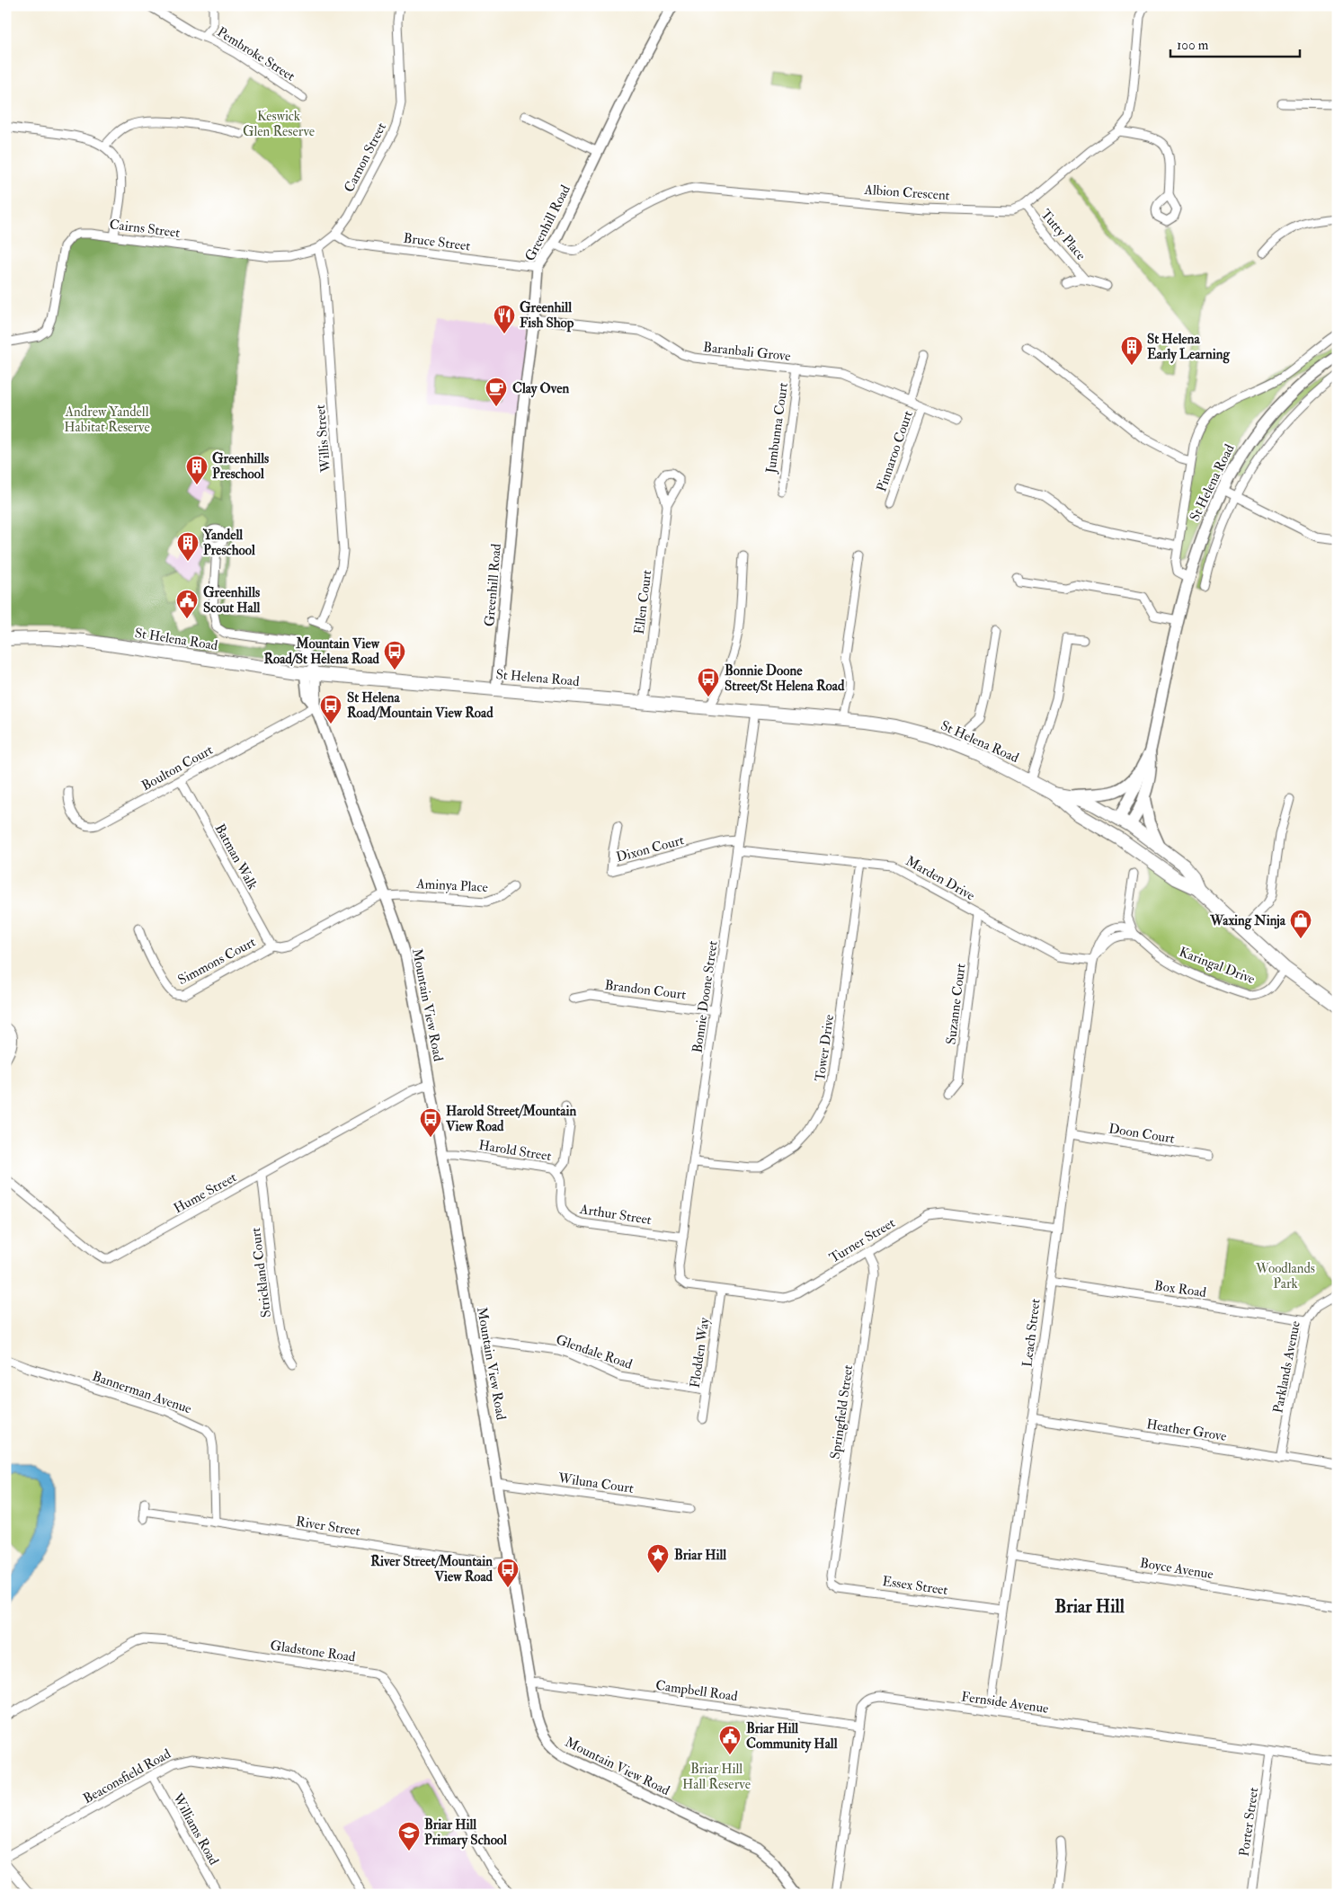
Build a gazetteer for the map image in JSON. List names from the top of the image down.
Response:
{
  "streets": {
    "main road": ["St Helena Road"],
    "street": [
      "Pembroke Street",
      "Carnon Street",
      "Albion Crescent",
      "Greenhill Road",
      "Cairns Street",
      "Tutty Place",
      "Bruce Street",
      "Baranbali Grove",
      "Jumbunna Court",
      "Willis Street",
      "Pinnaroo Court",
      "Ellen Court",
      "Boulton Court",
      "Dixon Court",
      "Batman Walk",
      "Marden Drive",
      "Aminya Place",
      "Simmons Court",
      "Karingal Drive",
      "Brandon Court",
      "Bonnie Doone Street",
      "Suzanne Court",
      "Mountain View Road",
      "Tower Drive",
      "Doon Court",
      "Harold Street",
      "Hume Street",
      "Arthur Street",
      "Turner Street",
      "Strickland Court",
      "Box Road",
      "Leach Street",
      "Glendale Road",
      "Flodden Way",
      "Parklands Avenue",
      "Bannerman Avenue",
      "Springfield Street",
      "Heather Grove",
      "Wiluna Court",
      "River Street",
      "Boyce Avenue",
      "Essex Street",
      "Gladstone Road",
      "Campbell Road",
      "Fernside Avenue",
      "Beaconsfield Road",
      "Porter Street",
      "Williams Road"
    ]
  },
  "crossings": [
    ["Carnon Street", "Cairns Street"],
    ["Carnon Street", "Bruce Street"],
    ["Carnon Street", "Willis Street"],
    ["Albion Crescent", "Greenhill Road"],
    ["Albion Crescent", "Tutty Place"],
    ["Greenhill Road", "Bruce Street"],
    ["Greenhill Road", "Baranbali Grove"],
    ["Greenhill Road", "St Helena Road"],
    ["Cairns Street", "Willis Street"],
    ["Baranbali Grove", "Jumbunna Court"],
    ["Baranbali Grove", "Pinnaroo Court"],
    ["St Helena Road", "Ellen Court"],
    ["St Helena Road", "Bonnie Doone Street"],
    ["St Helena Road", "Mountain View Road"],
    ["Boulton Court", "Batman Walk"],
    ["Boulton Court", "Mountain View Road"],
    ["Dixon Court", "Bonnie Doone Street"],
    ["Batman Walk", "Simmons Court"],
    ["Marden Drive", "Bonnie Doone Street"],
    ["Marden Drive", "Suzanne Court"],
    ["Marden Drive", "Tower Drive"],
    ["Marden Drive", "Leach Street"],
    ["Aminya Place", "Simmons Court"],
    ["Aminya Place", "Mountain View Road"],
    ["Simmons Court", "Mountain View Road"],
    ["Brandon Court", "Bonnie Doone Street"],
    ["Bonnie Doone Street", "Tower Drive"],
    ["Bonnie Doone Street", "Arthur Street"],
    ["Bonnie Doone Street", "Turner Street"],
    ["Mountain View Road", "Harold Street"],
    ["Mountain View Road", "Hume Street"],
    ["Mountain View Road", "Glendale Road"],
    ["Mountain View Road", "Wiluna Court"],
    ["Mountain View Road", "River Street"],
    ["Mountain View Road", "Campbell Road"],
    ["Doon Court", "Leach Street"],
    ["Harold Street", "Arthur Street"],
    ["Hume Street", "Strickland Court"],
    ["Turner Street", "Leach Street"],
    ["Turner Street", "Flodden Way"],
    ["Turner Street", "Springfield Street"],
    ["Box Road", "Leach Street"],
    ["Box Road", "Parklands Avenue"],
    ["Leach Street", "Heather Grove"],
    ["Leach Street", "Boyce Avenue"],
    ["Leach Street", "Essex Street"],
    ["Leach Street", "Fernside Avenue"],
    ["Glendale Road", "Flodden Way"],
    ["Parklands Avenue", "Heather Grove"],
    ["Bannerman Avenue", "River Street"],
    ["Springfield Street", "Essex Street"],
    ["Campbell Road", "Fernside Avenue"],
    ["Fernside Avenue", "Porter Street"],
    ["Beaconsfield Road", "Williams Road"]
  ],
  "districts": ["Briar Hill"],
  "parks": [
    "Keswick Glen Reserve",
    "Andrew Yandell Habitat Reserve",
    "Woodlands Park",
    "Briar Hill Hall Reserve"
  ],
  "places": {
    "restaurant": ["Greenhill Fish Shop"],
    "building": ["St Helena Early Learning", "Greenhills Preschool", "Yandell Preschool"],
    "cafe": ["Clay Oven"],
    "public building": ["Greenhills Scout Hall", "Briar Hill Community Hall"],
    "bus stop": [
      "Mountain View Road/St Helena Road",
      "Bonnie Doone Street/St Helena Road",
      "St Helena Road/Mountain View Road",
      "Harold Street/Mountain View Road",
      "River Street/Mountain View Road"
    ],
    "shop": ["Waxing Ninja"],
    "place": ["Briar Hill"],
    "school or university": ["Briar Hill Primary School"]
  },
  "scale_bar": "100 m"
}
